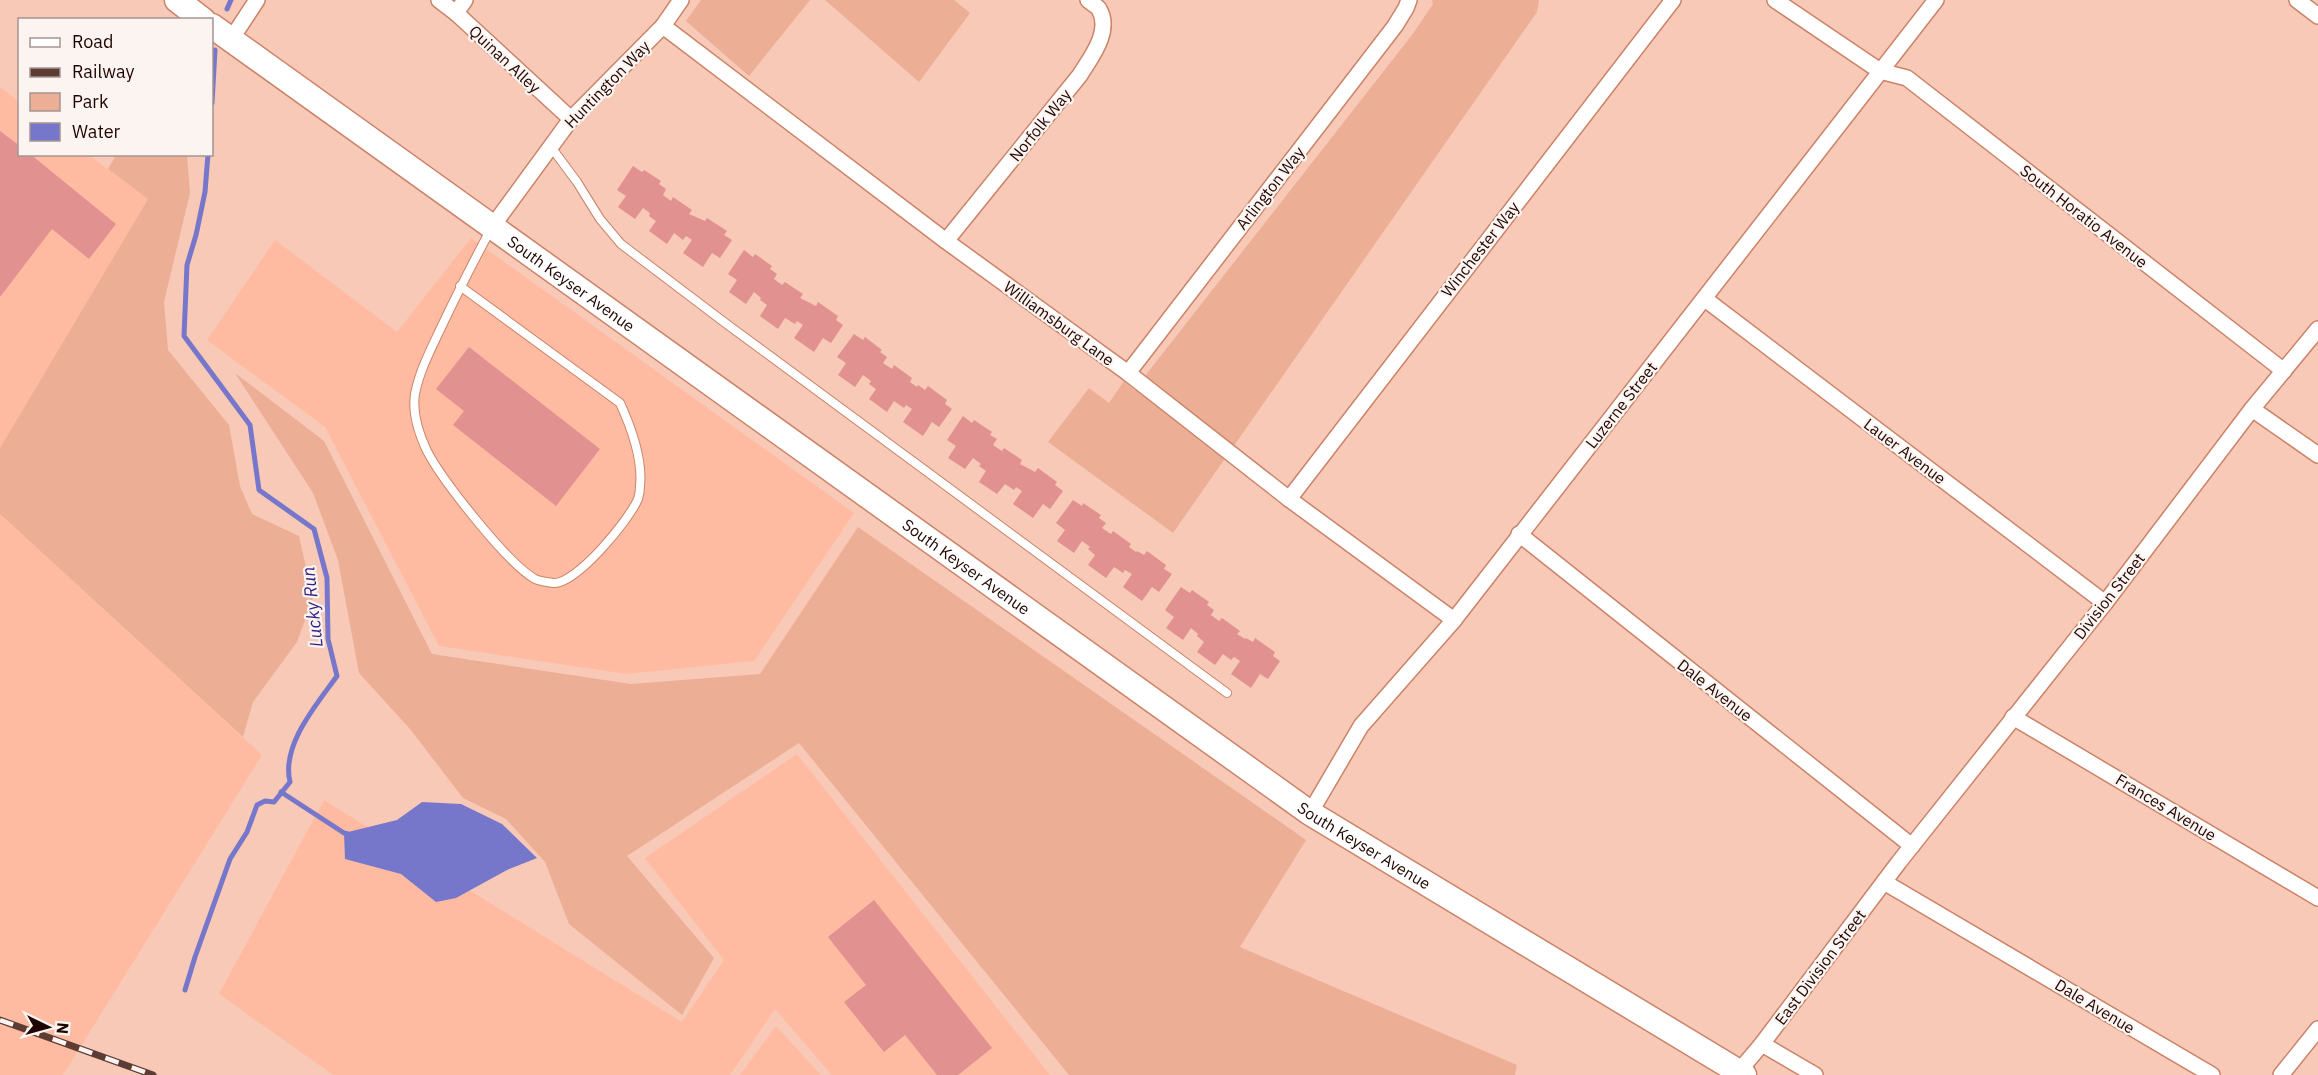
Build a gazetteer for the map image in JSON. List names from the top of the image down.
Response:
{
  "streets": {
    "main road": ["South Keyser Avenue"],
    "street": [
      "Quinan Alley",
      "Huntington Way",
      "Norfolk Way",
      "Arlington Way",
      "South Horatio Avenue",
      "Winchester Way",
      "Williamsburg Lane",
      "Luzerne Street",
      "Lauer Avenue",
      "Division Street",
      "Dale Avenue",
      "Frances Avenue",
      "East Division Street"
    ]
  },
  "crossings": [
    ["Quinan Alley", "Huntington Way"],
    ["Huntington Way", "South Keyser Avenue"],
    ["Huntington Way", "Williamsburg Lane"],
    ["Norfolk Way", "Williamsburg Lane"],
    ["Arlington Way", "Williamsburg Lane"],
    ["South Horatio Avenue", "Luzerne Street"],
    ["South Horatio Avenue", "Division Street"],
    ["Winchester Way", "Williamsburg Lane"],
    ["South Keyser Avenue", "Luzerne Street"],
    ["South Keyser Avenue", "East Division Street"],
    ["Williamsburg Lane", "Luzerne Street"],
    ["Luzerne Street", "Lauer Avenue"],
    ["Luzerne Street", "Dale Avenue"],
    ["Lauer Avenue", "Division Street"],
    ["Division Street", "Dale Avenue"],
    ["Division Street", "Frances Avenue"],
    ["Division Street", "East Division Street"],
    ["Dale Avenue", "East Division Street"]
  ],
  "water": ["Lucky Run"],
  "legend": [
    "Road",
    "Railway",
    "Park",
    "Water"
  ],
  "north": "right"
}
